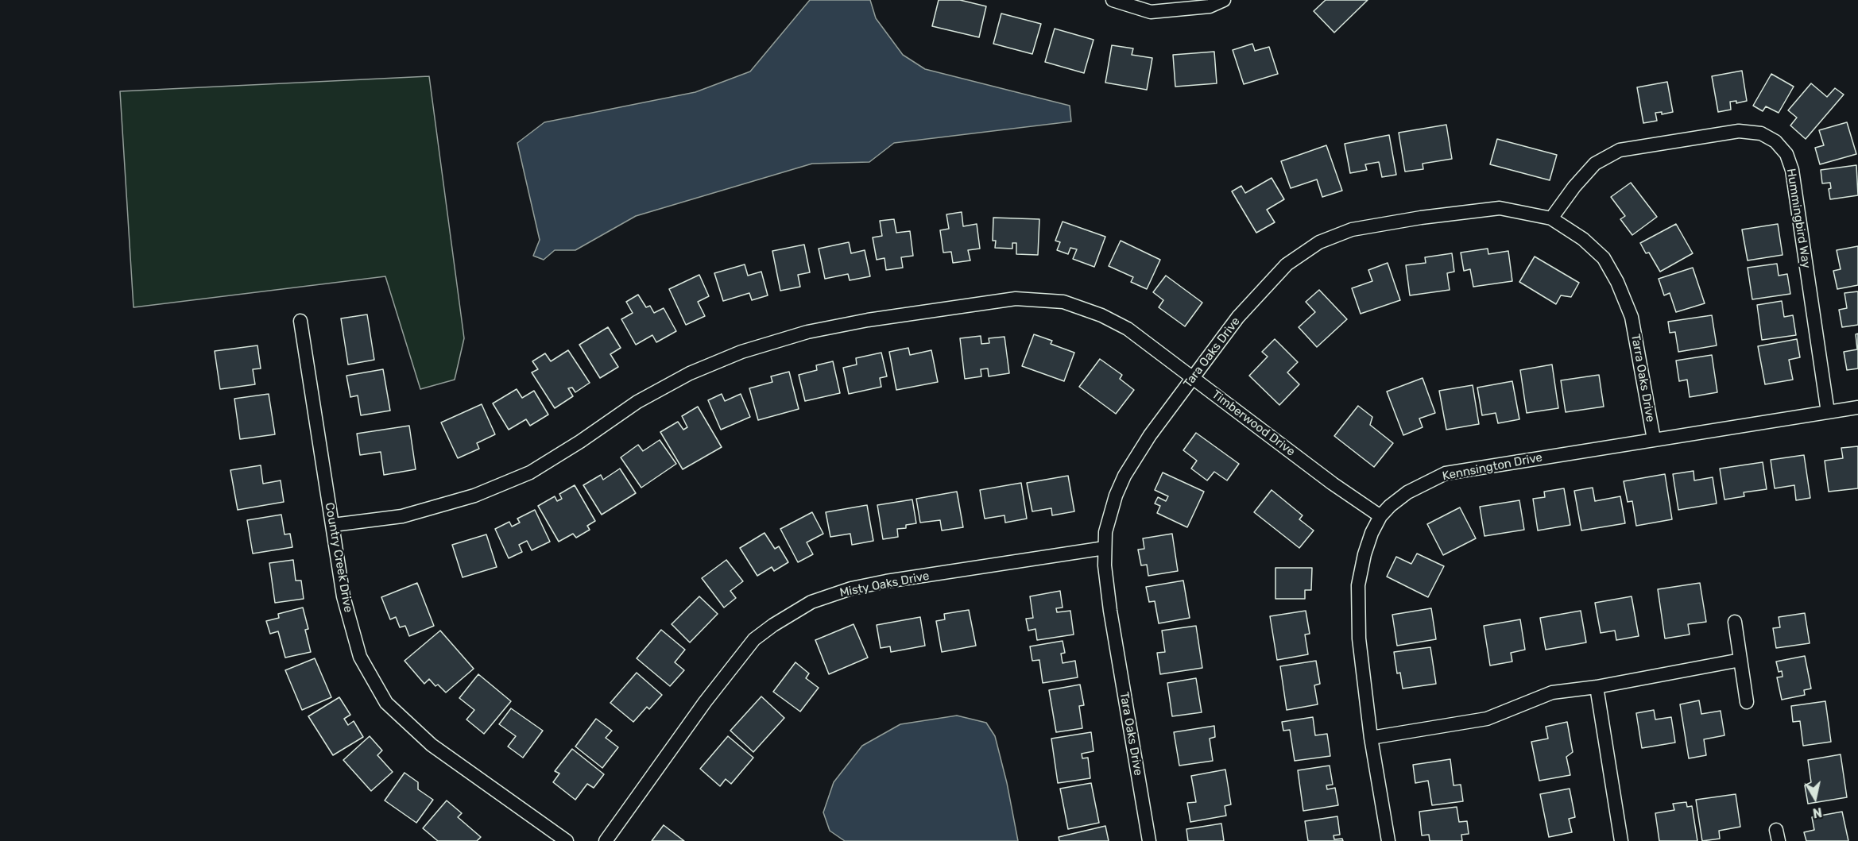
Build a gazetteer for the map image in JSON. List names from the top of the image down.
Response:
{
  "streets": {
    "street": [
      "Hummingbird Way",
      "Tara Oaks Drive",
      "Tarra Oaks Drive",
      "Timberwood Drive",
      "Kennsington Drive",
      "Country Creek Drive",
      "Misty Oaks Drive"
    ]
  },
  "crossings": [
    ["Hummingbird Way", "Tara Oaks Drive"],
    ["Hummingbird Way", "Kennsington Drive"],
    ["Tara Oaks Drive", "Tarra Oaks Drive"],
    ["Tara Oaks Drive", "Timberwood Drive"],
    ["Tara Oaks Drive", "Misty Oaks Drive"],
    ["Tarra Oaks Drive", "Kennsington Drive"],
    ["Timberwood Drive", "Kennsington Drive"],
    ["Timberwood Drive", "Country Creek Drive"]
  ],
  "north": "bottom"
}
